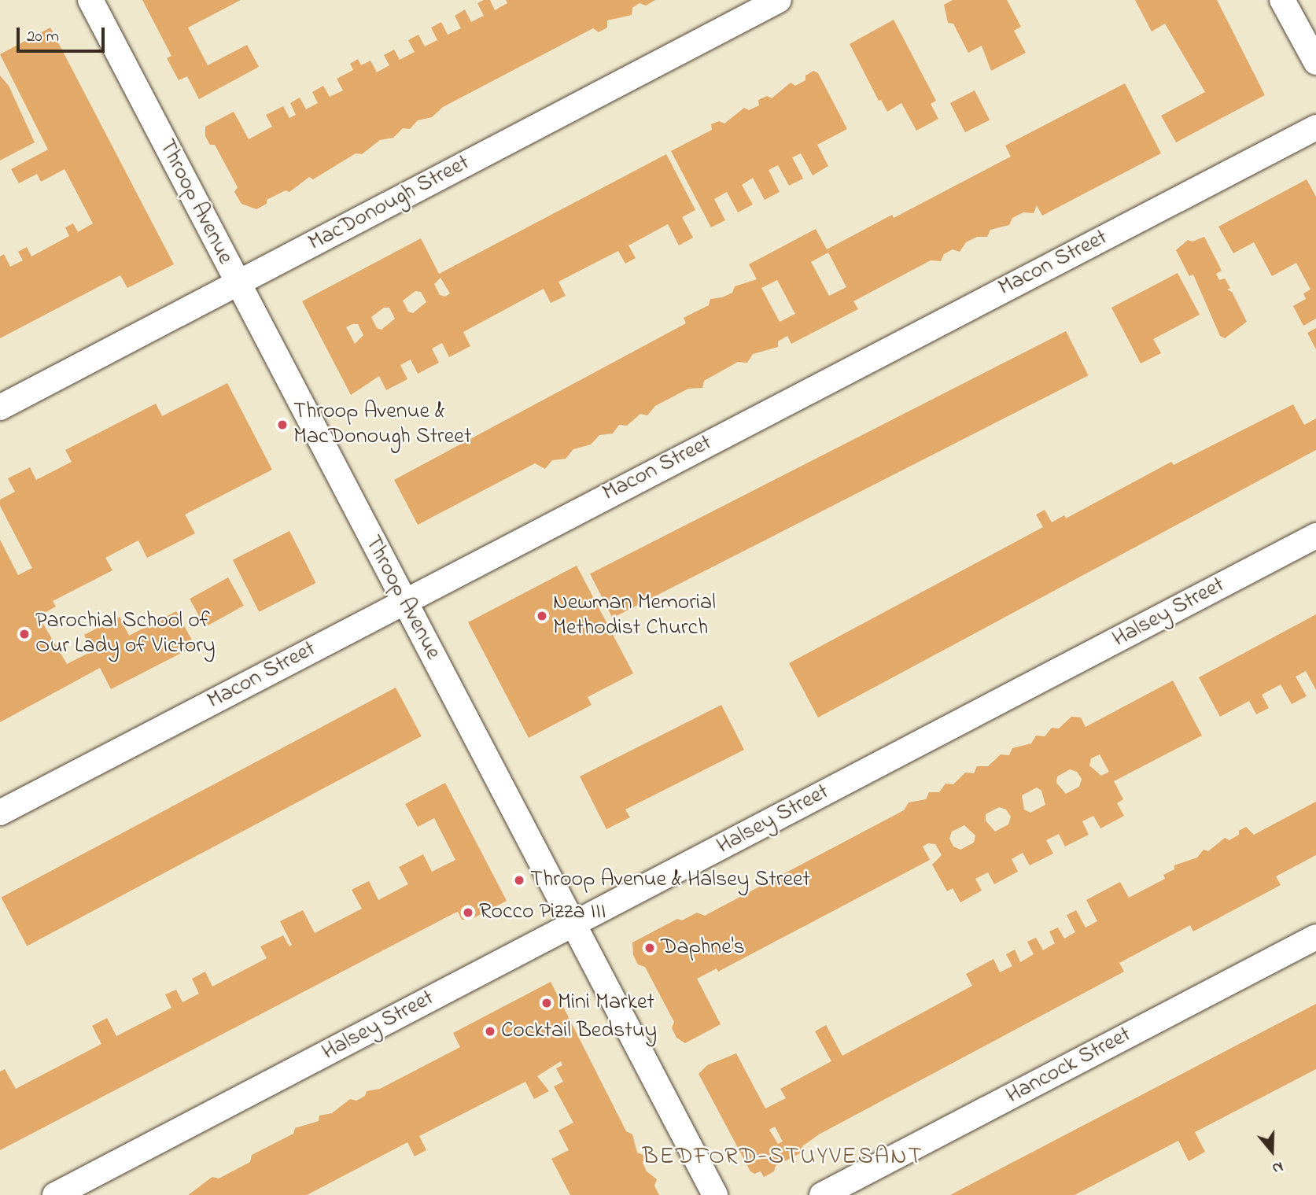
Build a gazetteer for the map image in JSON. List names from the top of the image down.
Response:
{
  "streets": {
    "street": [
      "Throop Avenue",
      "MacDonough Street",
      "Macon Street",
      "Halsey Street",
      "Hancock Street"
    ]
  },
  "crossings": [
    ["Throop Avenue", "MacDonough Street"],
    ["Throop Avenue", "Macon Street"],
    ["Throop Avenue", "Halsey Street"]
  ],
  "districts": ["BEDFORD-STUYVESANT"],
  "places": [
    "Throop Avenue & MacDonough Street",
    "Newman Memorial Methodist Church",
    "Parochial School of Our Lady of Victory",
    "Throop Avenue & Halsey Street",
    "Rocco Pizza III",
    "Daphne's",
    "Mini Market",
    "Cocktail Bedstuy"
  ],
  "scale_bar": "20 m",
  "north": "bottom"
}
